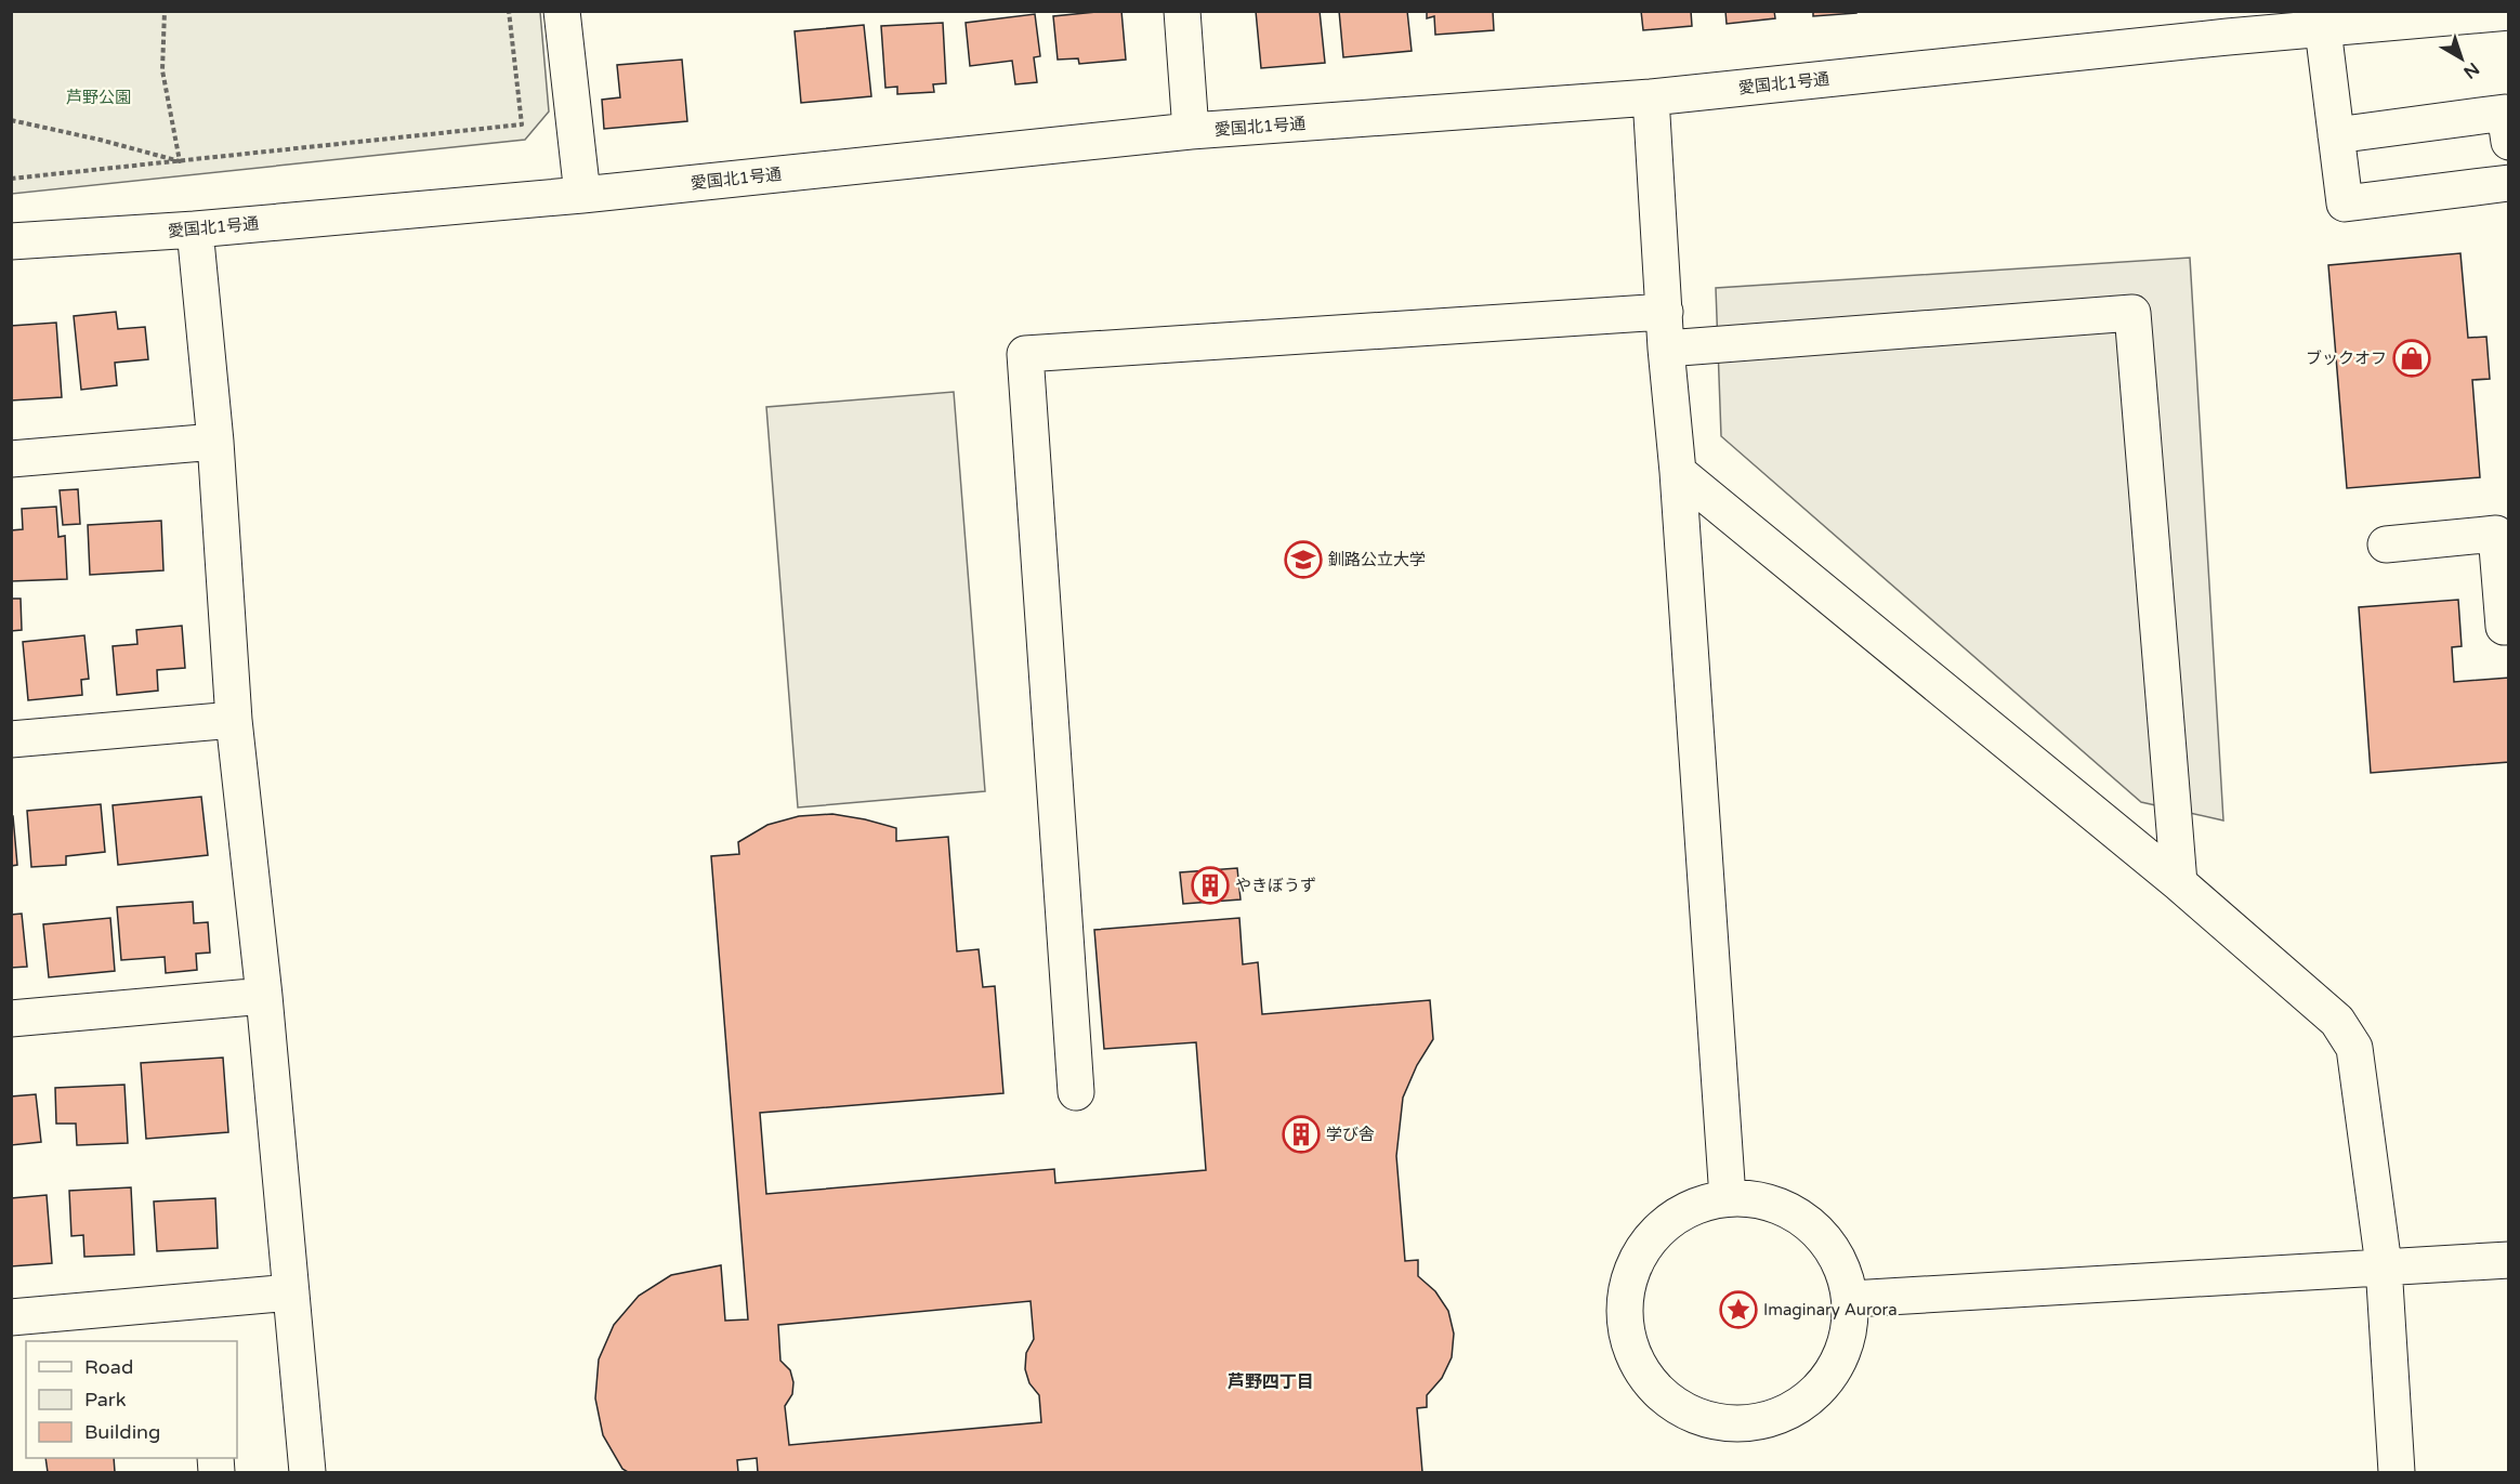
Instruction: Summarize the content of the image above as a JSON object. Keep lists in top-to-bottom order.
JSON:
{
  "streets": {
    "street": ["愛国北1号通"]
  },
  "districts": ["芦野四丁目"],
  "parks": ["芦野公園"],
  "places": {
    "shop": ["ブックオフ"],
    "school or university": ["釧路公立大学"],
    "building": ["やきぼうず", "学び舎"],
    "place": ["Imaginary Aurora"]
  },
  "legend": ["Road", "Park", "Building"],
  "north": "bottom right"
}
